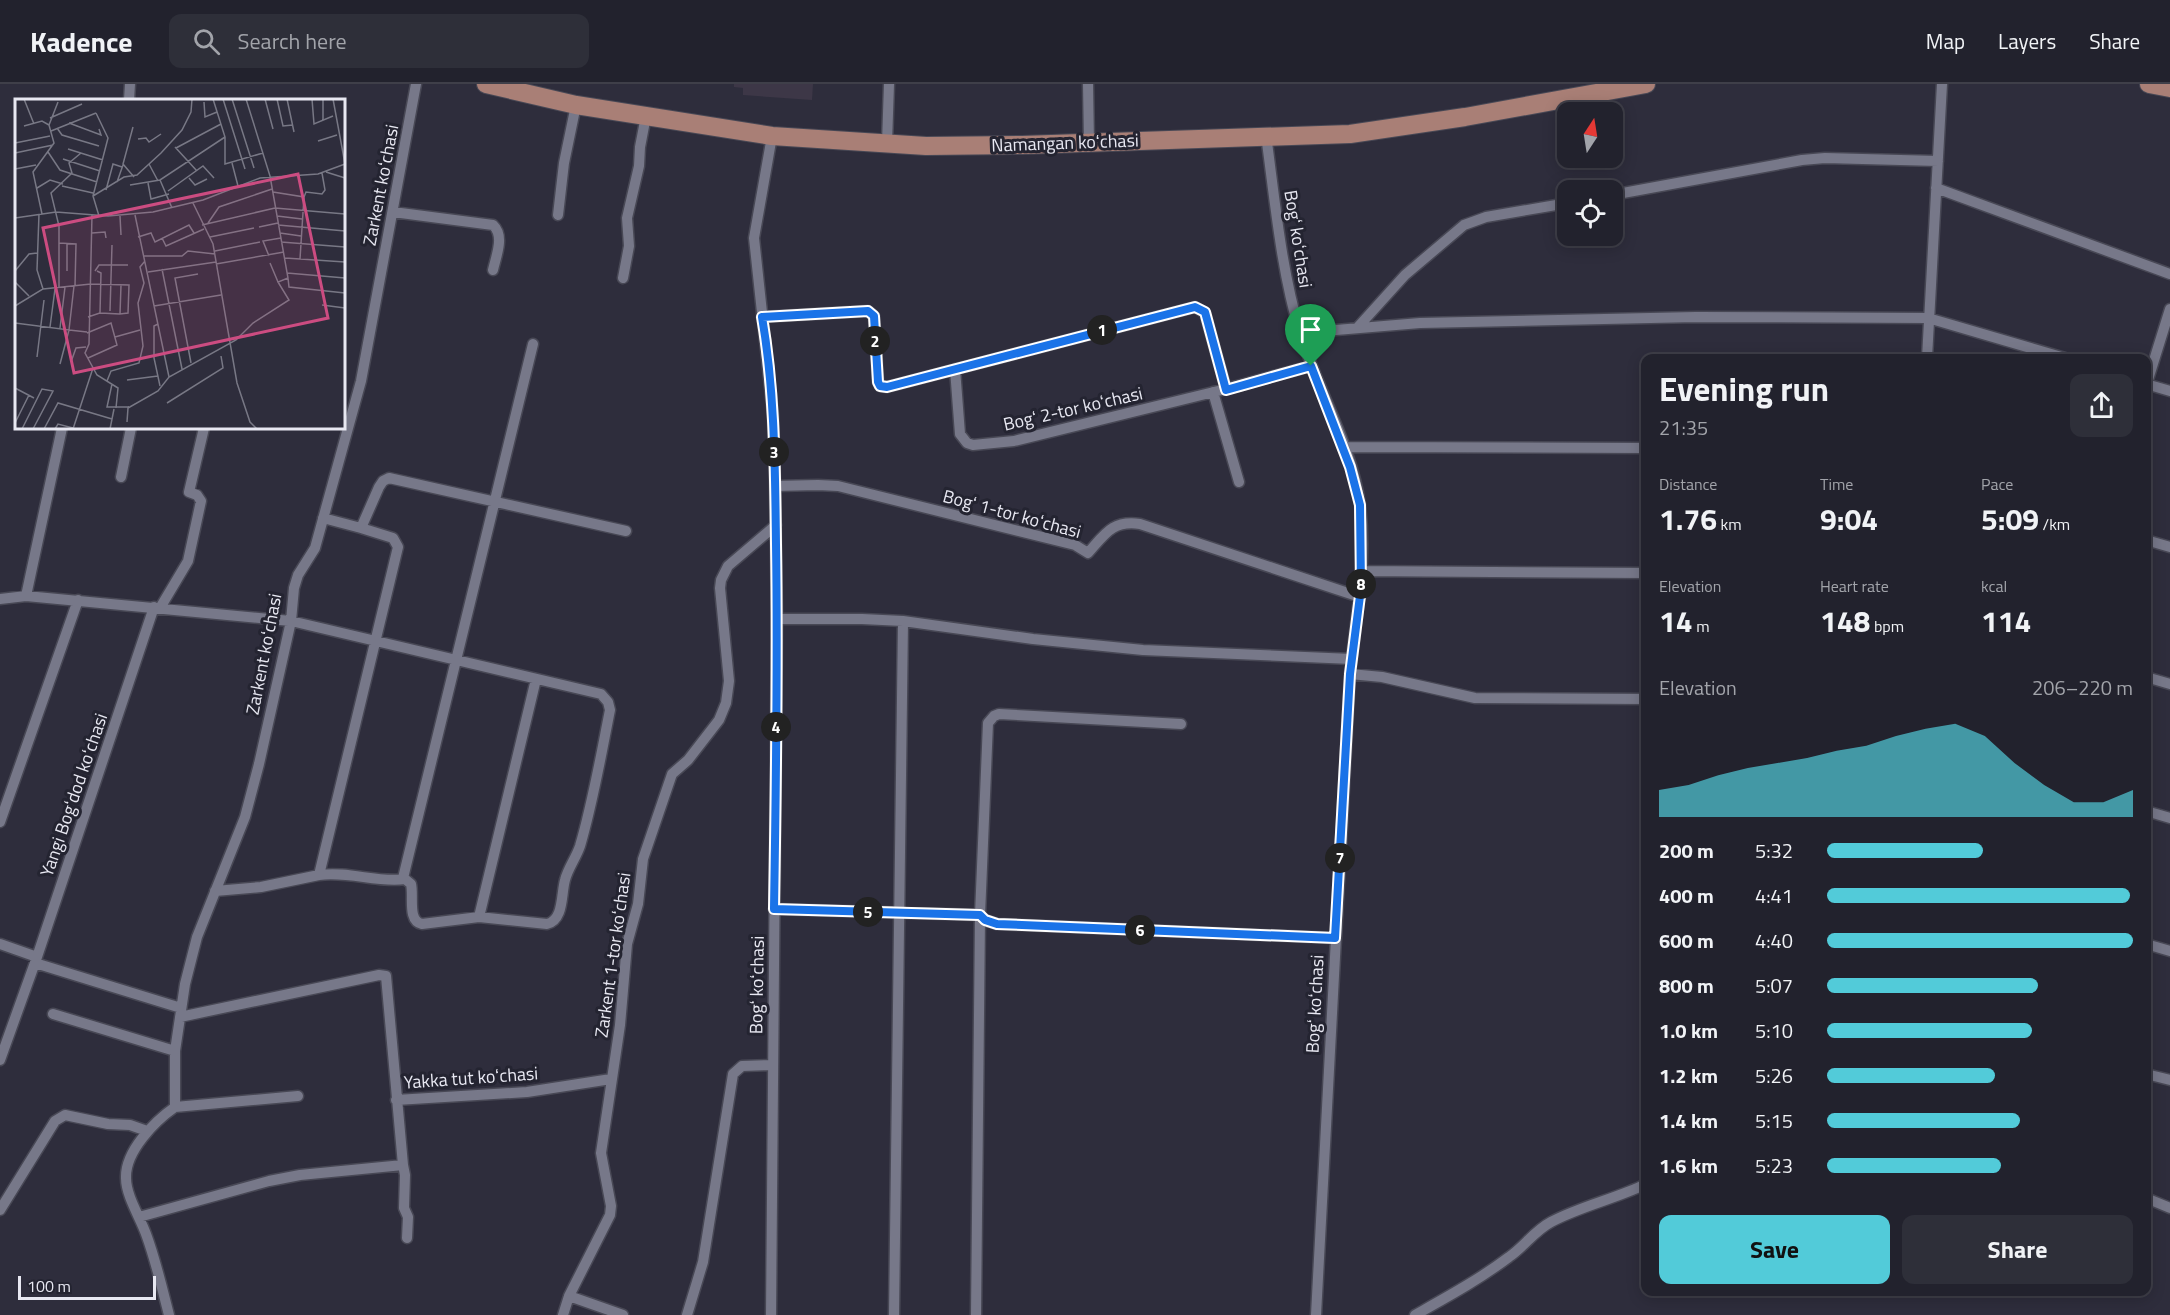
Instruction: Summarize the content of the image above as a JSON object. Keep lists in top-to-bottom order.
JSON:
{
  "streets": {
    "main road": ["Namangan koʻchasi"],
    "street": [
      "Zarkent koʻchasi",
      "Bogʻ koʻchasi",
      "Bogʻ 2-tor koʻchasi",
      "Bogʻ 1-tor koʻchasi",
      "Yangi Bogʻdod koʻchasi",
      "Zarkent 1-tor koʻchasi",
      "Yakka tut koʻchasi"
    ]
  },
  "crossings": [
    ["Namangan koʻchasi", "Bogʻ koʻchasi"],
    ["Bogʻ koʻchasi", "Bogʻ 2-tor koʻchasi"],
    ["Bogʻ koʻchasi", "Bogʻ 1-tor koʻchasi"],
    ["Bogʻ koʻchasi", "Zarkent 1-tor koʻchasi"],
    ["Zarkent 1-tor koʻchasi", "Yakka tut koʻchasi"]
  ],
  "scale_bar": "100 m",
  "north": "top",
  "page": {
    "header": "Kadence",
    "search": "Search here",
    "nav": ["Map", "Layers", "Share"],
    "pins": [
      "1",
      "2",
      "3",
      "8",
      "4",
      "7",
      "5",
      "6"
    ],
    "heading": ["Evening run", "21:35"],
    "stats": [
      ["Distance", "1.76 km"],
      ["Time", "9:04"],
      ["Pace", "5:09 /km"],
      ["Elevation", "14 m"],
      ["Heart rate", "148 bpm"],
      ["kcal", "114"]
    ],
    "chart": ["Elevation", "206–220 m"],
    "list": [
      {
        "name": "200 m",
        "note": "5:32"
      },
      {
        "name": "400 m",
        "note": "4:41"
      },
      {
        "name": "600 m",
        "note": "4:40"
      },
      {
        "name": "800 m",
        "note": "5:07"
      },
      {
        "name": "1.0 km",
        "note": "5:10"
      },
      {
        "name": "1.2 km",
        "note": "5:26"
      },
      {
        "name": "1.4 km",
        "note": "5:15"
      },
      {
        "name": "1.6 km",
        "note": "5:23"
      }
    ],
    "buttons": ["Save", "Share"],
    "scale": "100 m"
  }
}
